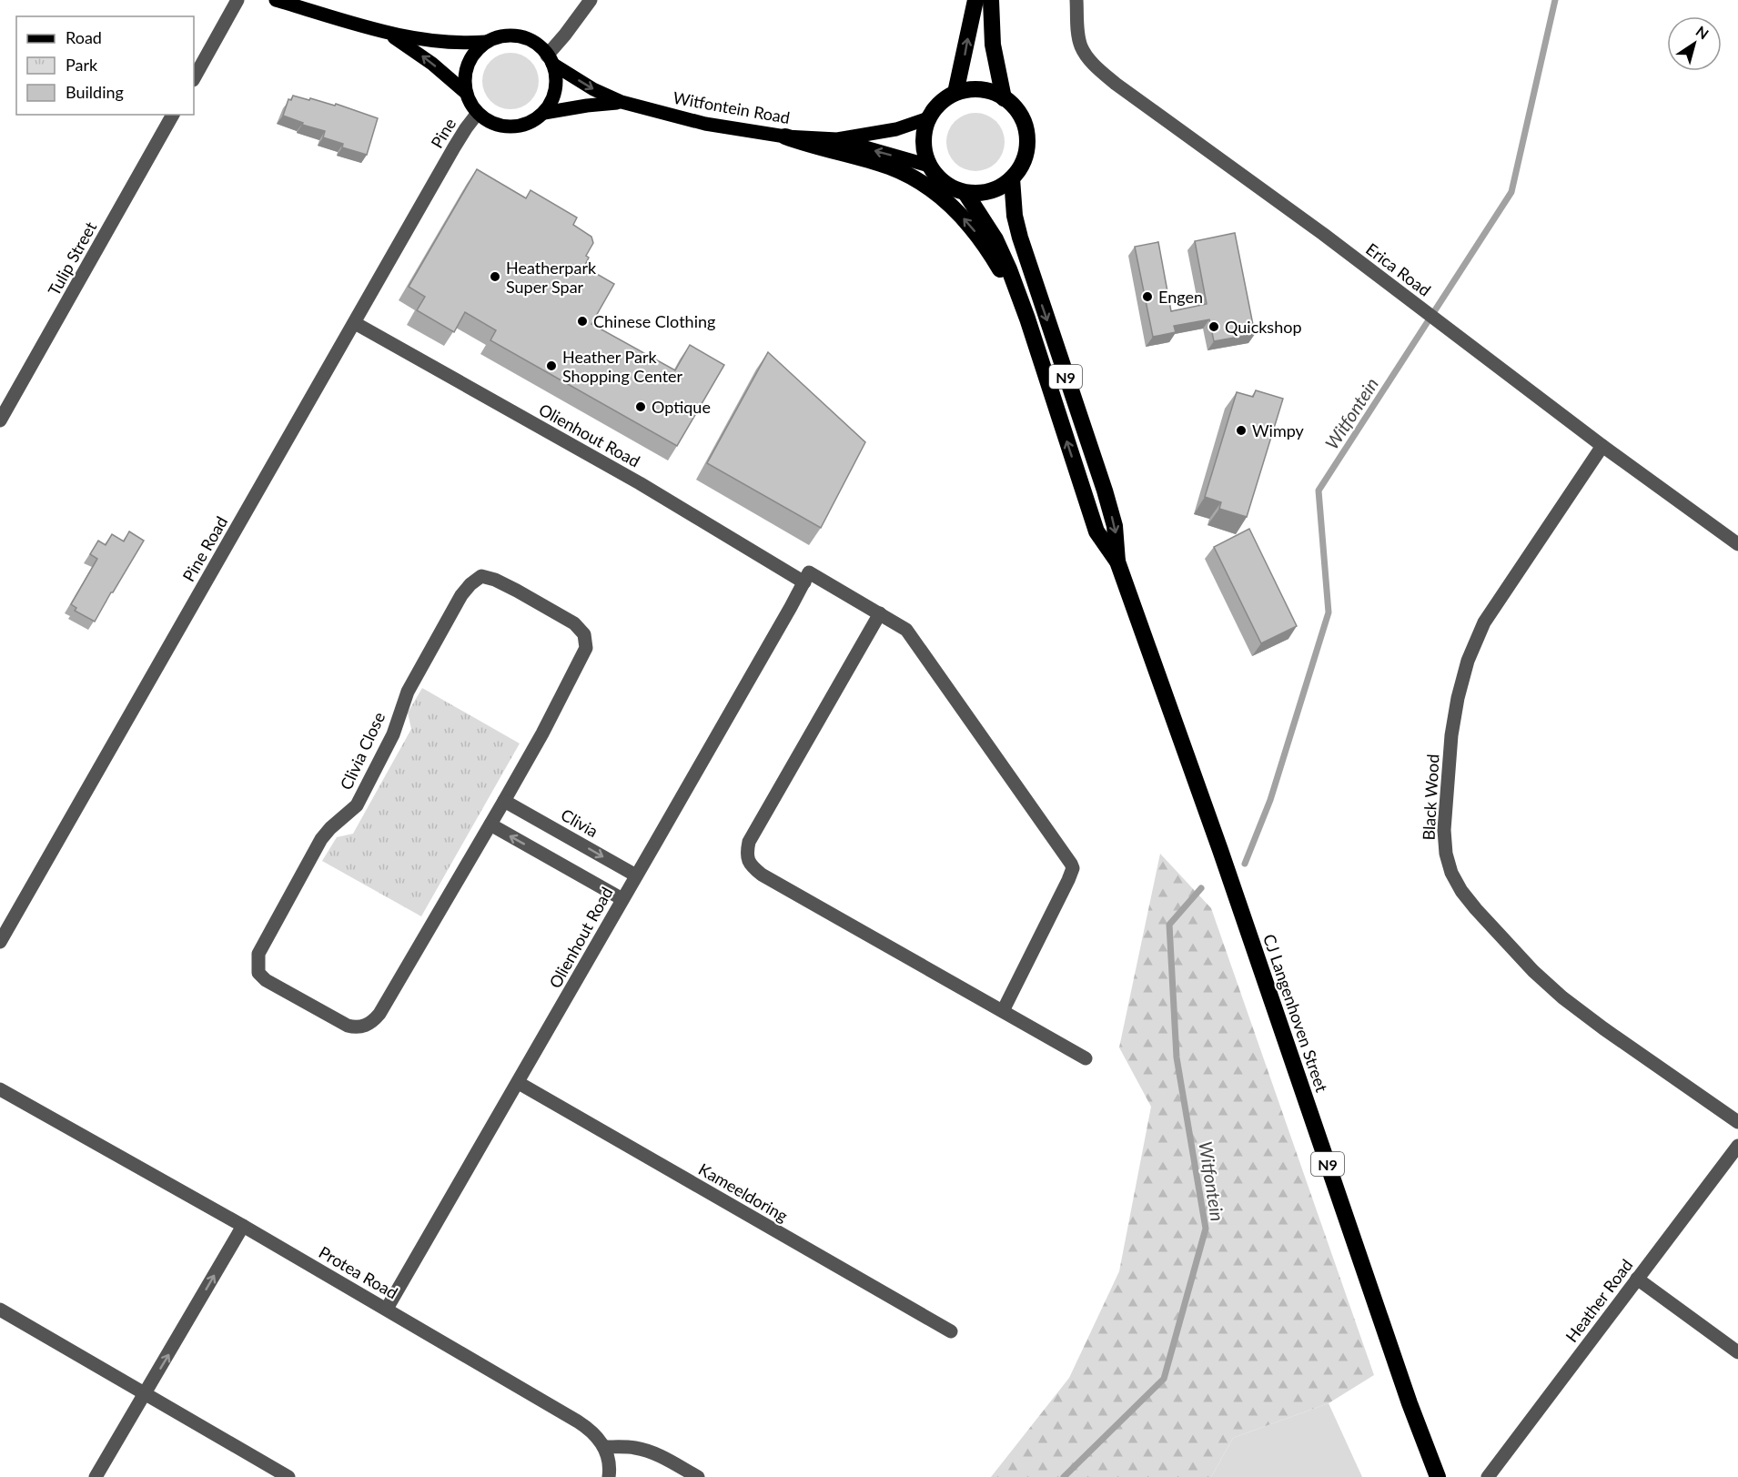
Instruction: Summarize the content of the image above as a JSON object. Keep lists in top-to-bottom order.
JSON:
{
  "streets": {
    "highway": ["N9", "CJ Langenhoven Street"],
    "main road": ["Witfontein Road"],
    "street": [
      "Pine",
      "Tulip Street",
      "Erica Road",
      "Olienhout Road",
      "Pine Road",
      "Clivia Close",
      "Black Wood",
      "Clivia",
      "Kameeldoring",
      "Protea Road",
      "Heather Road"
    ]
  },
  "crossings": [
    ["Witfontein Road", "Pine"],
    ["Witfontein Road", "CJ Langenhoven Street"],
    ["Pine", "Pine Road"],
    ["Erica Road", "Black Wood"],
    ["Olienhout Road", "Pine Road"],
    ["Olienhout Road", "Clivia"],
    ["Olienhout Road", "Kameeldoring"],
    ["Olienhout Road", "Protea Road"],
    ["Clivia Close", "Clivia"]
  ],
  "water": ["Witfontein"],
  "places": [
    "Heatherpark Super Spar",
    "Engen",
    "Chinese Clothing",
    "Quickshop",
    "Heather Park Shopping Center",
    "Optique",
    "Wimpy"
  ],
  "legend": ["Road", "Park", "Building"],
  "north": "top right"
}
